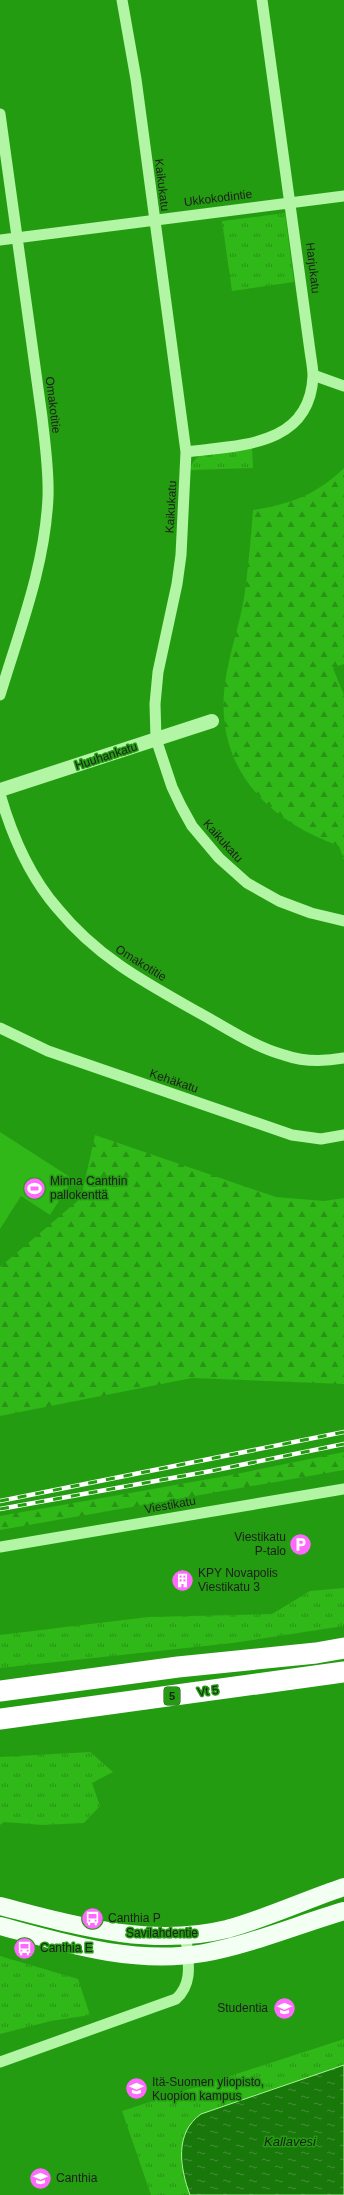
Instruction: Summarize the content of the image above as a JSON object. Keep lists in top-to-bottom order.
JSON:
{
  "streets": {
    "highway": ["Vt 5", "5"],
    "main road": ["Savilahdentie"],
    "street": [
      "Kaikukatu",
      "Ukkokodintie",
      "Harjukatu",
      "Omakotitie",
      "Huuhankatu",
      "Kehäkatu",
      "Viestikatu"
    ]
  },
  "crossings": [
    ["Kaikukatu", "Ukkokodintie"],
    ["Kaikukatu", "Harjukatu"],
    ["Kaikukatu", "Huuhankatu"],
    ["Ukkokodintie", "Harjukatu"],
    ["Ukkokodintie", "Omakotitie"]
  ],
  "water": ["Kallavesi"],
  "places": {
    "sports": ["Minna Canthin pallokenttä"],
    "parking": ["Viestikatu P-talo"],
    "building": ["KPY Novapolis Viestikatu 3"],
    "bus stop": ["Canthia P", "Canthia E"],
    "school or university": ["Studentia", "Itä-Suomen yliopisto, Kuopion kampus", "Canthia"]
  }
}
